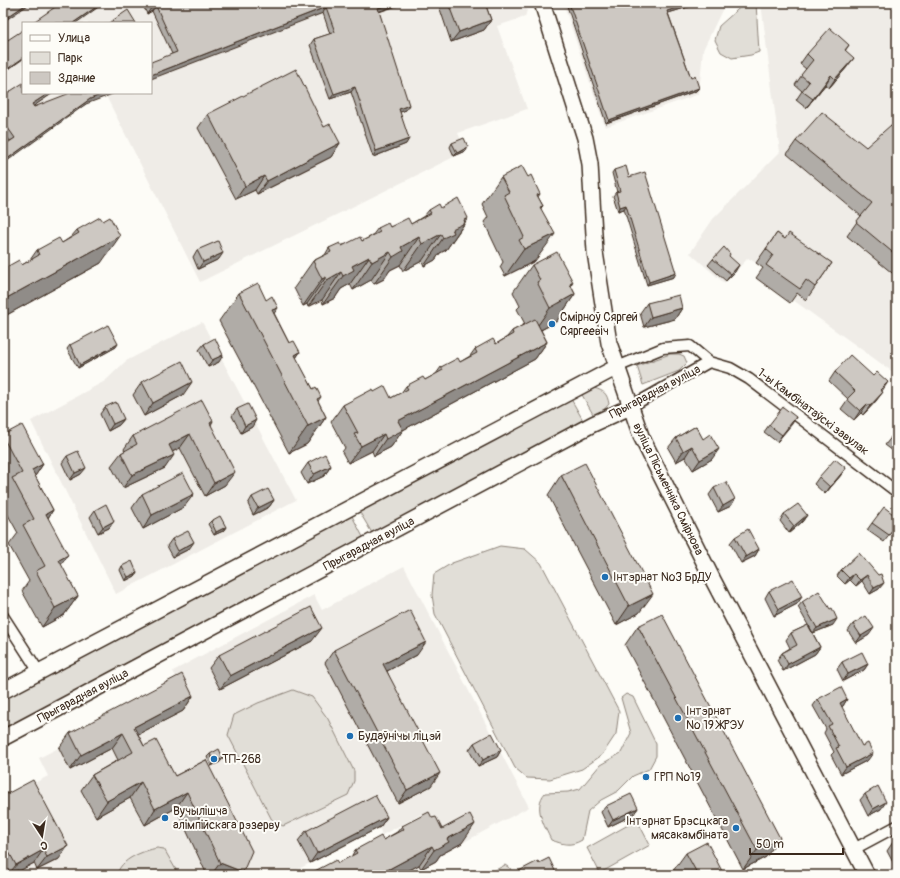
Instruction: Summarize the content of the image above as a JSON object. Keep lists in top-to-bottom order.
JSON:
{
  "streets": {
    "street": ["Прыгарадная вуліца", "1-ы Камбінатаўскі завулак", "вуліца Пісьменніка Смірнова"]
  },
  "crossings": [
    ["Прыгарадная вуліца", "1-ы Камбінатаўскі завулак"],
    ["Прыгарадная вуліца", "вуліца Пісьменніка Смірнова"]
  ],
  "places": [
    "Смірноў Сяргей Сяргеевіч",
    "Інтэрнат №3 БрДУ",
    "Інтэрнат № 19 ЖРЭУ",
    "Будаўнічы ліцэй",
    "ТП-268",
    "ГРП №19",
    "Вучылішча алімпійскага рэзерву",
    "Інтэрнат Брэсцкага мясакамбіната"
  ],
  "legend": ["Улица", "Парк", "Здание"],
  "scale_bar": "50 m",
  "north": "bottom"
}
